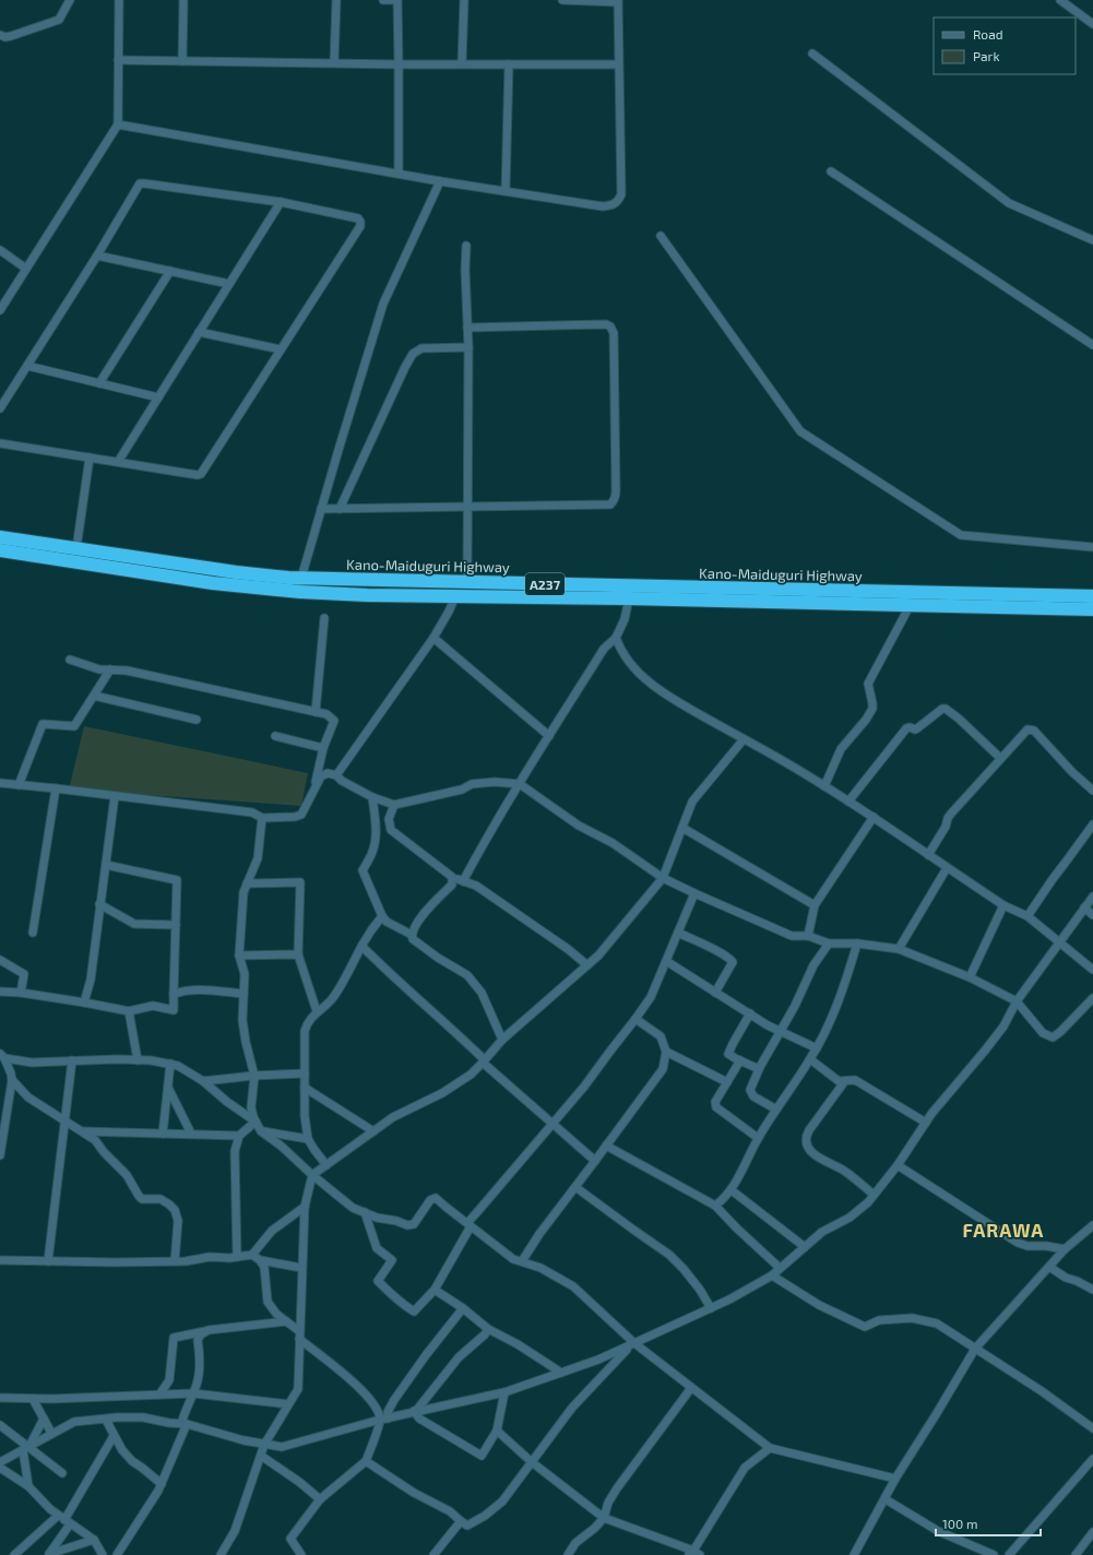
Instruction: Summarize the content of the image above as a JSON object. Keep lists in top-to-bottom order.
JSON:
{
  "streets": {
    "highway": ["Kano-Maiduguri Highway", "A237"]
  },
  "districts": ["FARAWA"],
  "legend": ["Road", "Park"],
  "scale_bar": "100 m"
}
